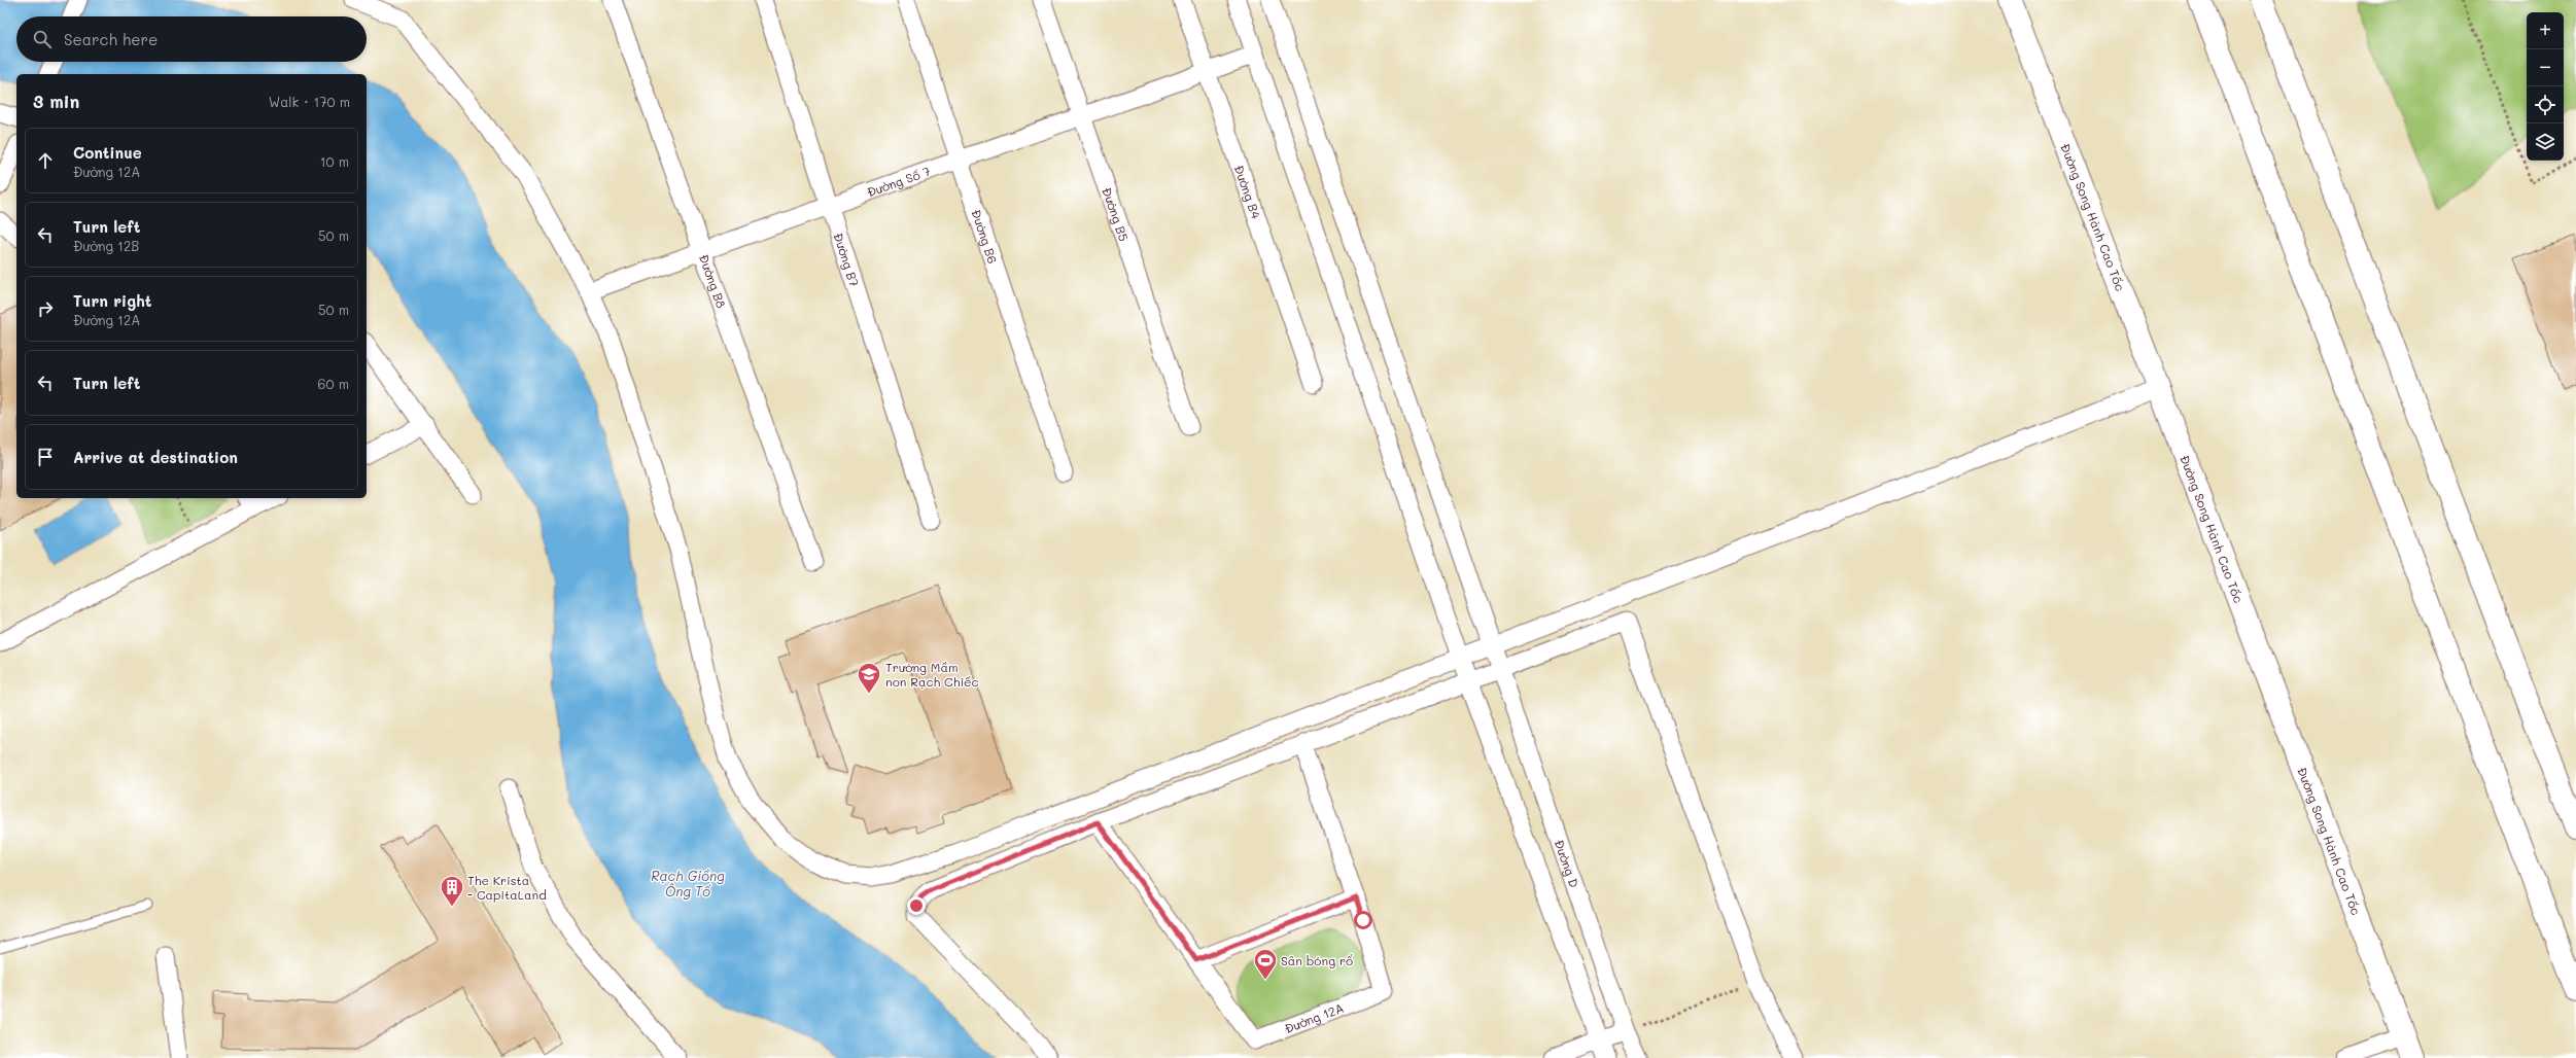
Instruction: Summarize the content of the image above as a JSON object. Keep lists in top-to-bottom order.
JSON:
{
  "streets": {
    "main road": ["Đường Song Hành Cao Tốc"],
    "street": [
      "Đường Số 7",
      "Đường B4",
      "Đường B5",
      "Đường B6",
      "Đường B7",
      "Đường B8",
      "Đường D",
      "Đường 12A"
    ]
  },
  "crossings": [
    ["Đường Số 7", "Đường B4"],
    ["Đường Số 7", "Đường B5"],
    ["Đường Số 7", "Đường B6"],
    ["Đường Số 7", "Đường B7"],
    ["Đường Số 7", "Đường B8"]
  ],
  "water": ["Rạch Giồng Ông Tố"],
  "places": {
    "school or university": ["Trường Mầm non Rạch Chiếc"],
    "building": ["The Krista - CapitaLand"],
    "sports": ["Sân bóng rổ"]
  },
  "page": {
    "map_buttons": ["+", "−"],
    "search": "Search here",
    "heading": ["3 min", "Walk · 170 m"],
    "list": [
      ["Continue", "Đường 12A", "10 m"],
      ["Turn left", "Đường 12B", "50 m"],
      ["Turn right", "Đường 12A", "50 m"],
      ["Turn left", "60 m"],
      "Arrive at destination"
    ]
  }
}
